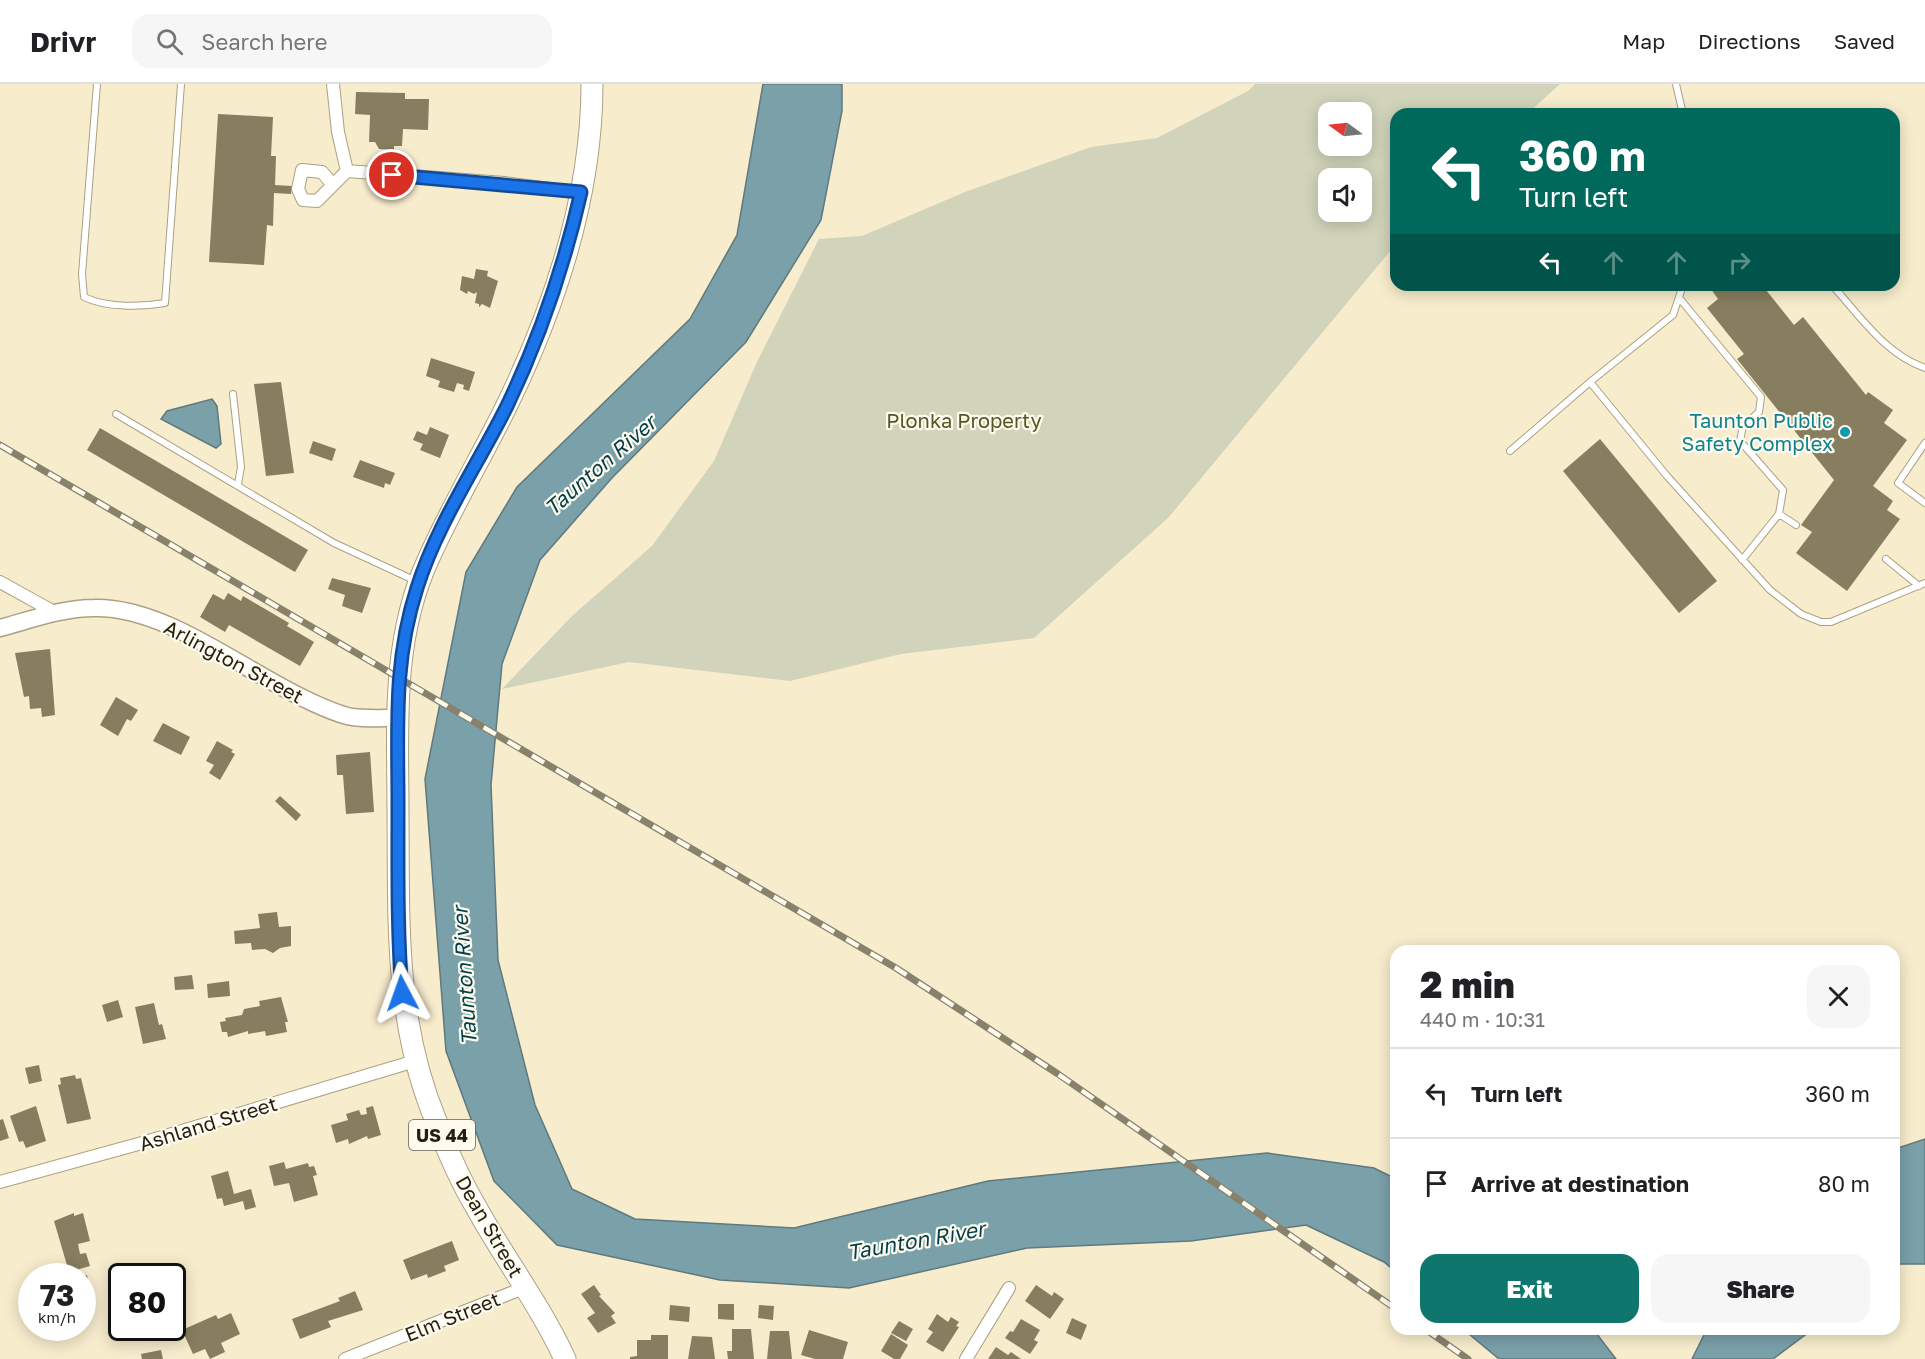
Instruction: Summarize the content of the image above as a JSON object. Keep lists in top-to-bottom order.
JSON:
{
  "streets": {
    "highway": ["US 44", "Dean Street"],
    "street": ["Arlington Street", "Ashland Street", "Elm Street"]
  },
  "crossings": [
    ["Arlington Street", "Dean Street"],
    ["Ashland Street", "Dean Street"],
    ["Dean Street", "Elm Street"]
  ],
  "water": ["Taunton River"],
  "parks": ["Plonka Property"],
  "places": ["Taunton Public Safety Complex"],
  "north": "left",
  "page": {
    "header": "Drivr",
    "search": "Search here",
    "nav": ["Map", "Directions", "Saved"],
    "turn": ["360 m", "Turn left"],
    "heading": ["2 min", "440 m · 10:31"],
    "list": [
      {
        "name": "Turn left",
        "value": "360 m"
      },
      {
        "name": "Arrive at destination",
        "value": "80 m"
      }
    ],
    "buttons": ["Exit", "Share"],
    "speed": "73 km/h",
    "limit": "80"
  }
}
